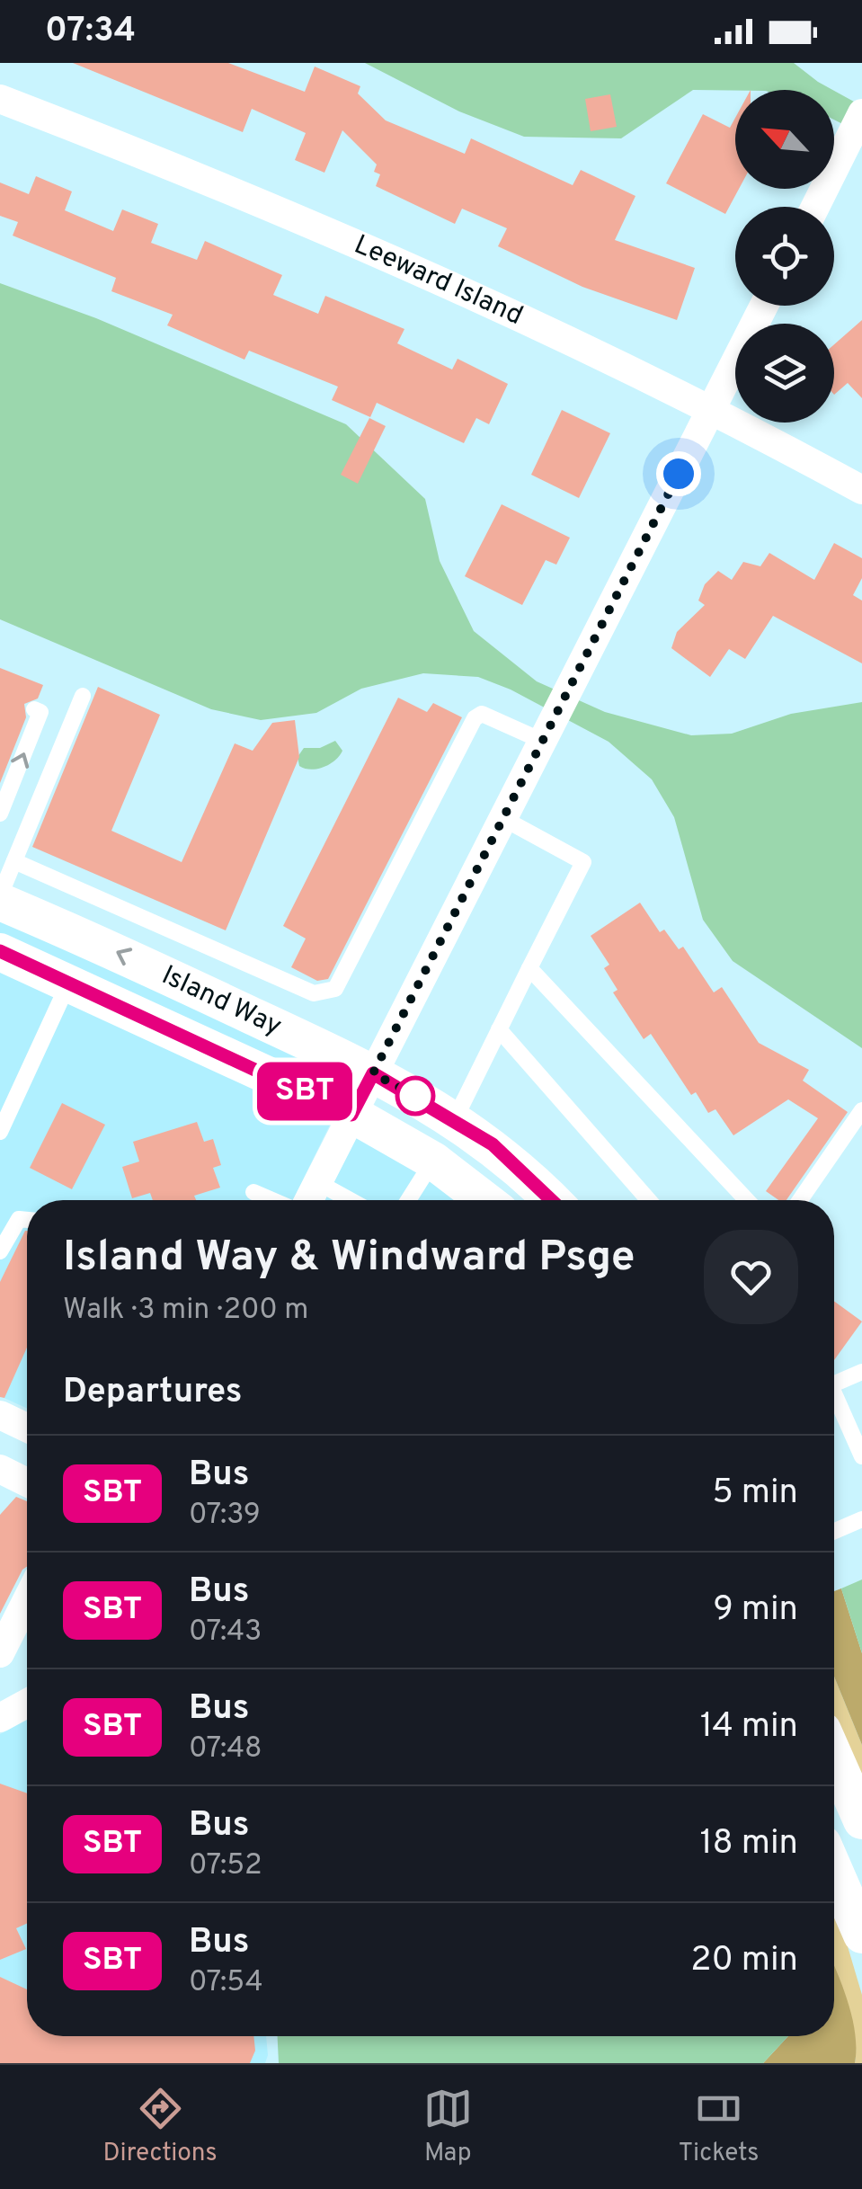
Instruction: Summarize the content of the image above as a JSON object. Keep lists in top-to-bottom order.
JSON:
{
  "streets": {
    "street": ["Leeward Island", "Island Way"]
  },
  "lines": ["bus line SBT"],
  "north": "top left",
  "page": {
    "status": "07:34",
    "on_map": "SBT",
    "heading": [
      ["Island Way & Windward Psge", "Walk · 3 min · 200 m"],
      "Departures"
    ],
    "list": [
      {
        "mark": "SBT",
        "name": "Bus",
        "note": "07:39",
        "value": "5 min"
      },
      {
        "mark": "SBT",
        "name": "Bus",
        "note": "07:43",
        "value": "9 min"
      },
      {
        "mark": "SBT",
        "name": "Bus",
        "note": "07:48",
        "value": "14 min"
      },
      {
        "mark": "SBT",
        "name": "Bus",
        "note": "07:52",
        "value": "18 min"
      },
      {
        "mark": "SBT",
        "name": "Bus",
        "note": "07:54",
        "value": "20 min"
      }
    ],
    "tabs": ["Directions", "Map", "Tickets"]
  }
}
